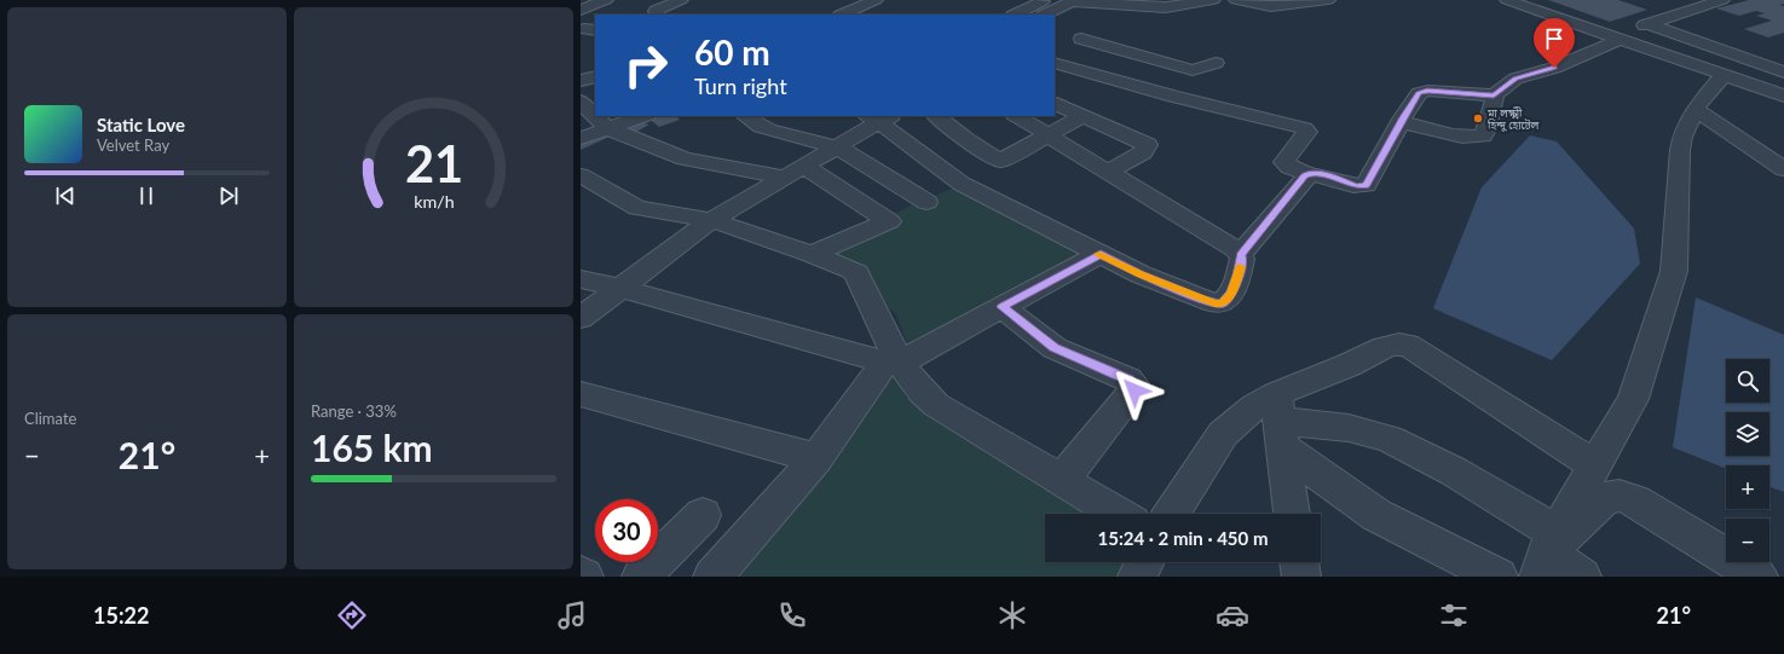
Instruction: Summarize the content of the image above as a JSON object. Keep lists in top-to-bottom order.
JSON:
{
  "places": ["মা লক্ষ্মী হিন্দু হোটেল"],
  "page": {
    "turn": ["60 m", "Turn right"],
    "song": ["Static Love", "Velvet Ray"],
    "tile": [
      "Climate",
      ["Range · 33%", "165 km"]
    ],
    "map_buttons": ["+", "−"],
    "heat": ["−", "21°", "+"],
    "limit": "30",
    "trip": "15:24 · 2 min · 450 m",
    "tabs": ["15:22", "21°"],
    "gauge": ["21", "km/h"]
  }
}
